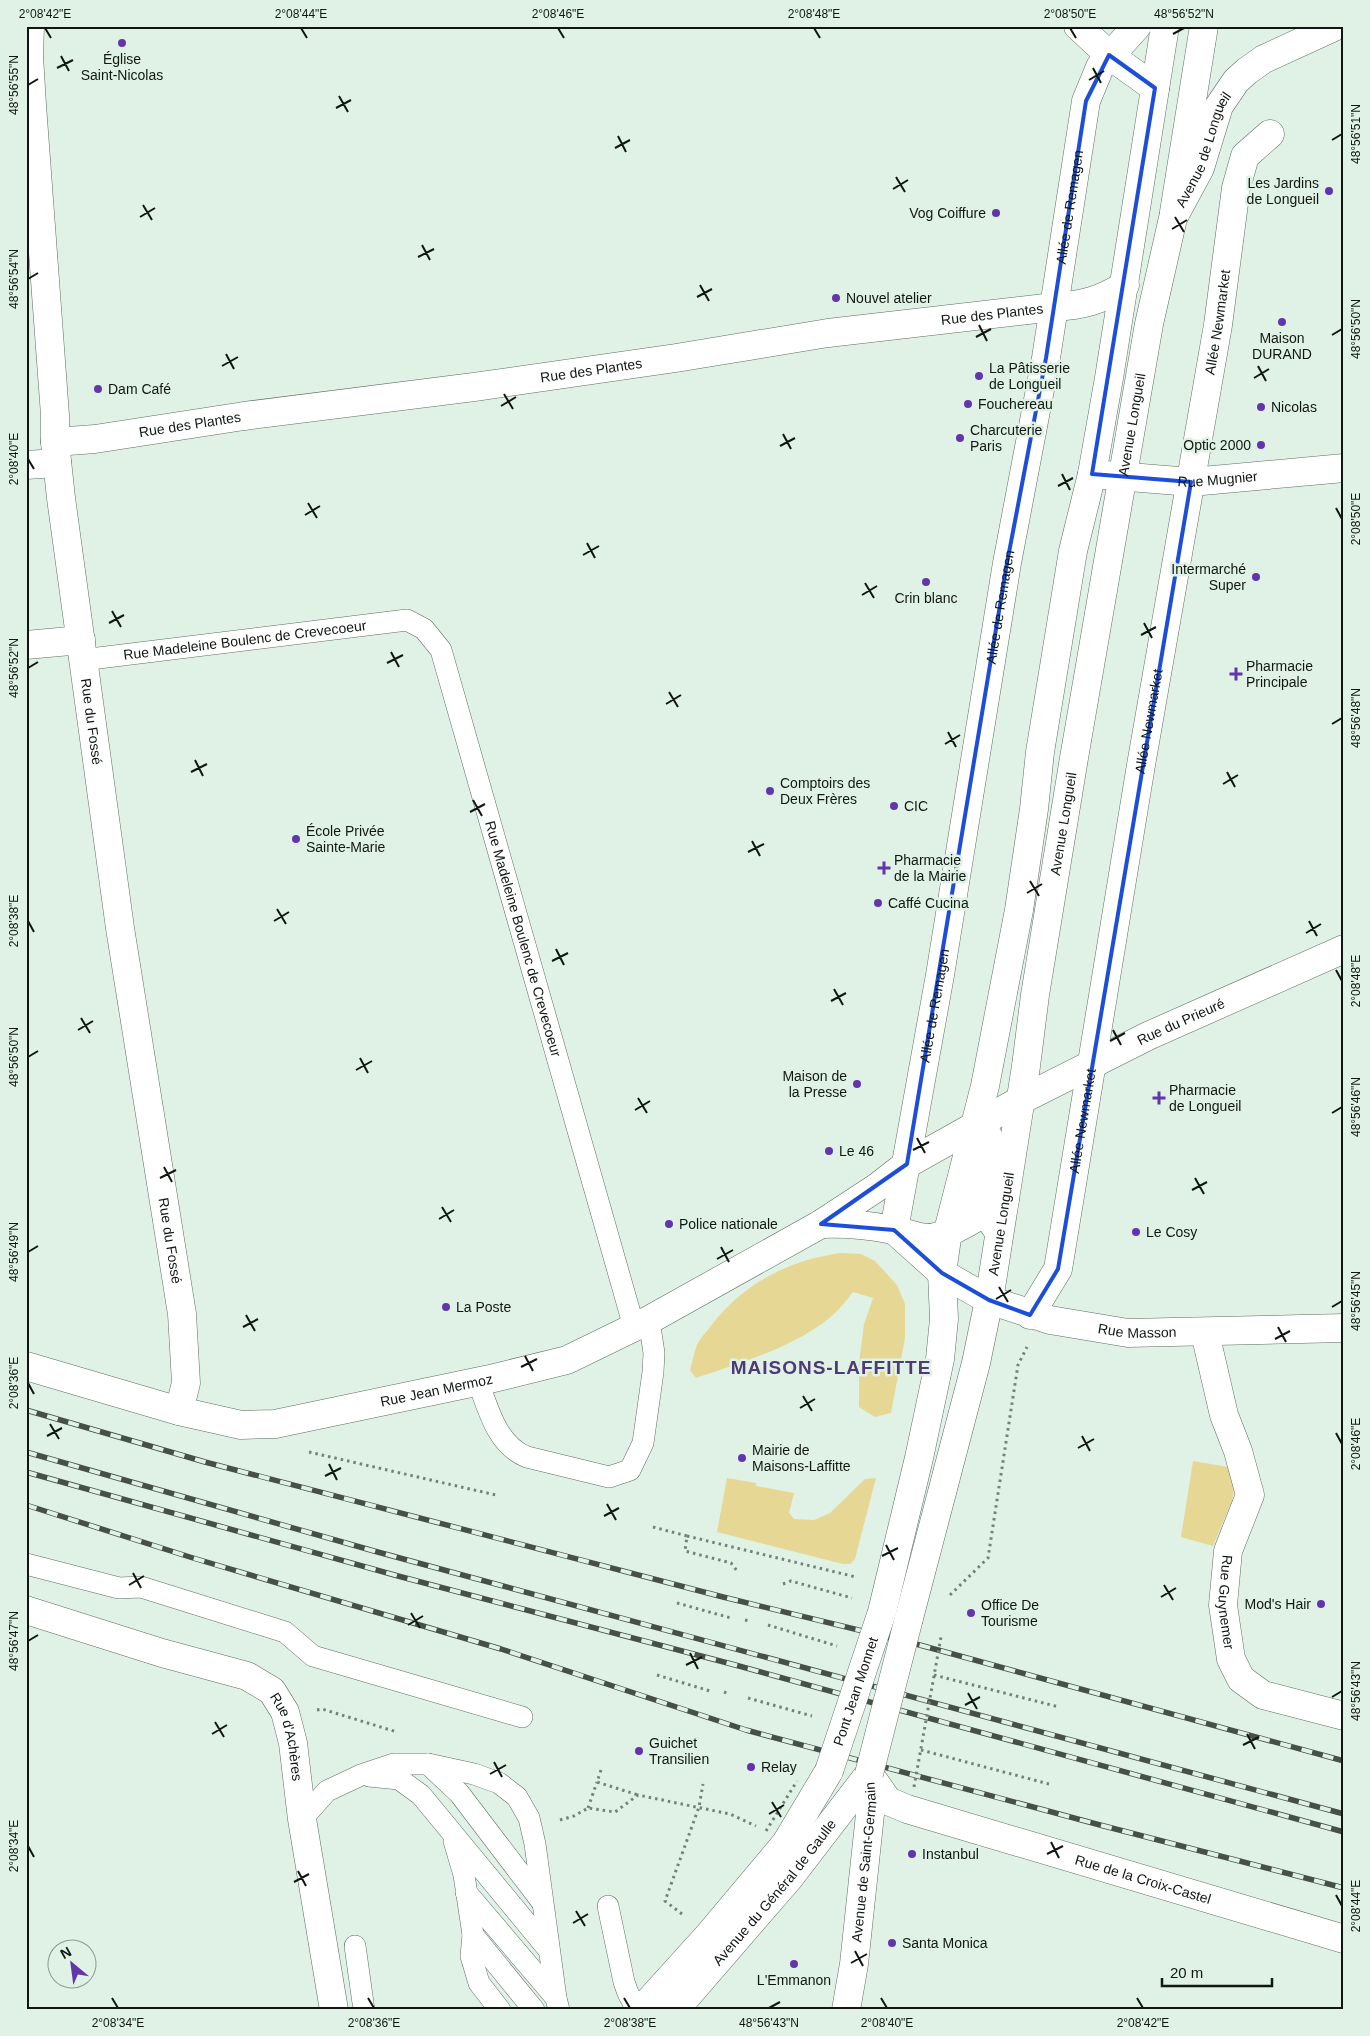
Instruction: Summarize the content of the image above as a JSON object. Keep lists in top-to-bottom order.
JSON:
{
  "streets": {
    "street": [
      "Avenue de Longueil",
      "Allée de Remagen",
      "Rue des Plantes",
      "Allée Newmarket",
      "Avenue Longueil",
      "Rue Mugnier",
      "Rue du Fossé",
      "Rue du Prieuré",
      "Rue Masson",
      "Rue Jean Mermoz",
      "Rue Guynemer",
      "Pont Jean Monnet",
      "Rue d'Achères",
      "Avenue de Saint-Germain",
      "Rue de la Croix-Castel",
      "Avenue du Général de Gaulle"
    ],
    "lane": ["Rue Madeleine Boulenc de Crevecoeur"]
  },
  "crossings": [
    ["Avenue de Longueil", "Avenue Longueil"],
    ["Allée de Remagen", "Rue des Plantes"],
    ["Allée de Remagen", "Rue Jean Mermoz"],
    ["Rue des Plantes", "Rue du Fossé"],
    ["Allée Newmarket", "Rue Mugnier"],
    ["Allée Newmarket", "Rue du Prieuré"],
    ["Allée Newmarket", "Rue Masson"],
    ["Avenue Longueil", "Rue Mugnier"],
    ["Avenue Longueil", "Rue du Prieuré"],
    ["Avenue Longueil", "Rue Masson"],
    ["Avenue Longueil", "Rue Jean Mermoz"],
    ["Avenue Longueil", "Avenue de Saint-Germain"],
    ["Avenue Longueil", "Rue de la Croix-Castel"],
    ["Avenue Longueil", "Avenue du Général de Gaulle"],
    ["Rue Madeleine Boulenc de Crevecoeur", "Rue du Fossé"],
    ["Rue Madeleine Boulenc de Crevecoeur", "Rue Jean Mermoz"],
    ["Rue du Fossé", "Rue Jean Mermoz"],
    ["Rue du Prieuré", "Rue Jean Mermoz"],
    ["Rue Masson", "Rue Guynemer"],
    ["Rue Masson", "Pont Jean Monnet"],
    ["Pont Jean Monnet", "Avenue du Général de Gaulle"],
    ["Avenue de Saint-Germain", "Rue de la Croix-Castel"],
    ["Avenue de Saint-Germain", "Avenue du Général de Gaulle"],
    ["Rue de la Croix-Castel", "Avenue du Général de Gaulle"]
  ],
  "districts": ["MAISONS-LAFFITTE"],
  "places": {
    "other": [
      "Église Saint-Nicolas",
      "Les Jardins de Longueil",
      "Vog Coiffure",
      "Nouvel atelier",
      "Maison DURAND",
      "La Pâtisserie de Longueil",
      "Dam Café",
      "Fouchereau",
      "Nicolas",
      "Charcuterie Paris",
      "Optic 2000",
      "Intermarché Super",
      "Crin blanc",
      "Comptoirs des Deux Frères",
      "CIC",
      "École Privée Sainte-Marie",
      "Caffé Cucina",
      "Maison de la Presse",
      "Le 46",
      "Police nationale",
      "Le Cosy",
      "La Poste",
      "Mairie de Maisons-Laffitte",
      "Mod's Hair",
      "Office De Tourisme",
      "Guichet Transilien",
      "Relay",
      "Instanbul",
      "Santa Monica",
      "L'Emmanon"
    ],
    "health": ["Pharmacie Principale", "Pharmacie de la Mairie", "Pharmacie de Longueil"]
  },
  "scale_bar": "20 m",
  "north": "top left",
  "coordinates": [
    "2°08'42\"E",
    "2°08'44\"E",
    "2°08'46\"E",
    "2°08'48\"E",
    "2°08'50\"E",
    "48°56'52\"N",
    "48°56'55\"N",
    "48°56'51\"N",
    "48°56'54\"N",
    "48°56'50\"N",
    "2°08'40\"E",
    "48°56'48\"N",
    "2°08'38\"E",
    "48°56'46\"N",
    "48°56'49\"N",
    "48°56'45\"N",
    "2°08'36\"E",
    "48°56'47\"N",
    "48°56'43\"N",
    "2°08'34\"E"
  ]
}
